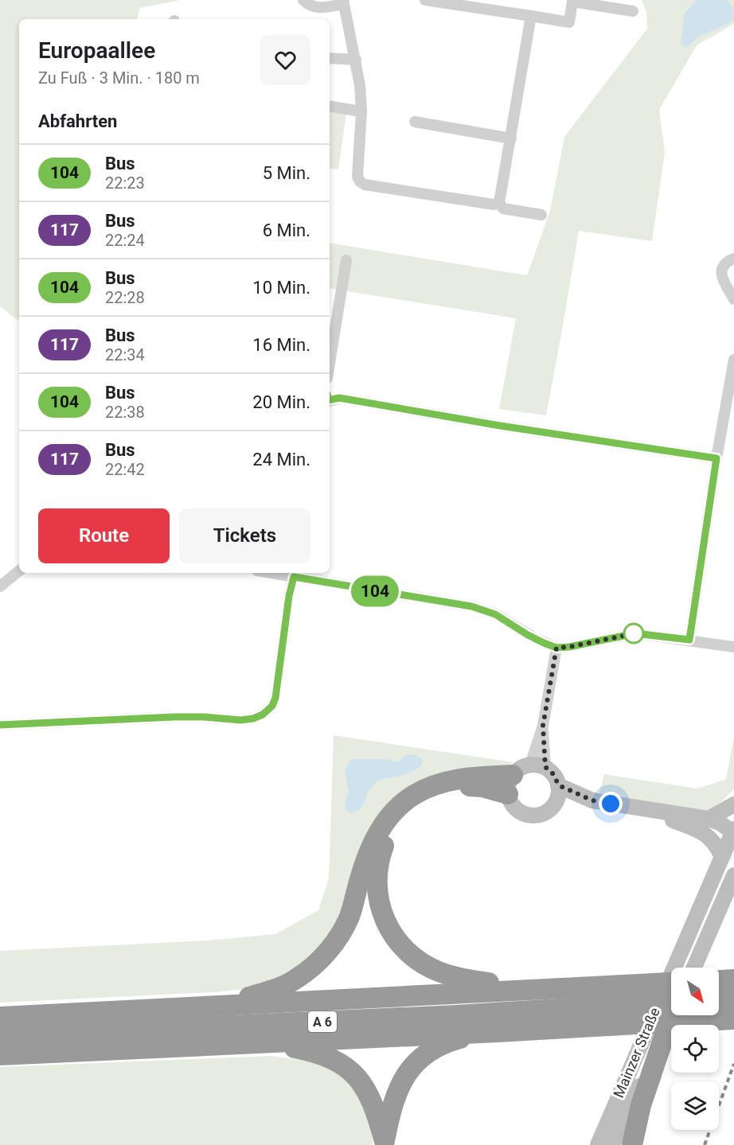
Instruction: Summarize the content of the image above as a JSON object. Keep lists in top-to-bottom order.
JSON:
{
  "streets": {
    "highway": ["A 6"],
    "main road": ["Mainzer Straße"]
  },
  "lines": ["bus line 104"],
  "north": "bottom right",
  "page": {
    "on_map": "104",
    "heading": [
      ["Europaallee", "Zu Fuß · 3 Min. · 180 m"],
      "Abfahrten"
    ],
    "list": [
      {
        "mark": "104",
        "name": "Bus",
        "note": "22:23",
        "value": "5 Min."
      },
      {
        "mark": "117",
        "name": "Bus",
        "note": "22:24",
        "value": "6 Min."
      },
      {
        "mark": "104",
        "name": "Bus",
        "note": "22:28",
        "value": "10 Min."
      },
      {
        "mark": "117",
        "name": "Bus",
        "note": "22:34",
        "value": "16 Min."
      },
      {
        "mark": "104",
        "name": "Bus",
        "note": "22:38",
        "value": "20 Min."
      },
      {
        "mark": "117",
        "name": "Bus",
        "note": "22:42",
        "value": "24 Min."
      }
    ],
    "buttons": ["Route", "Tickets"]
  }
}
